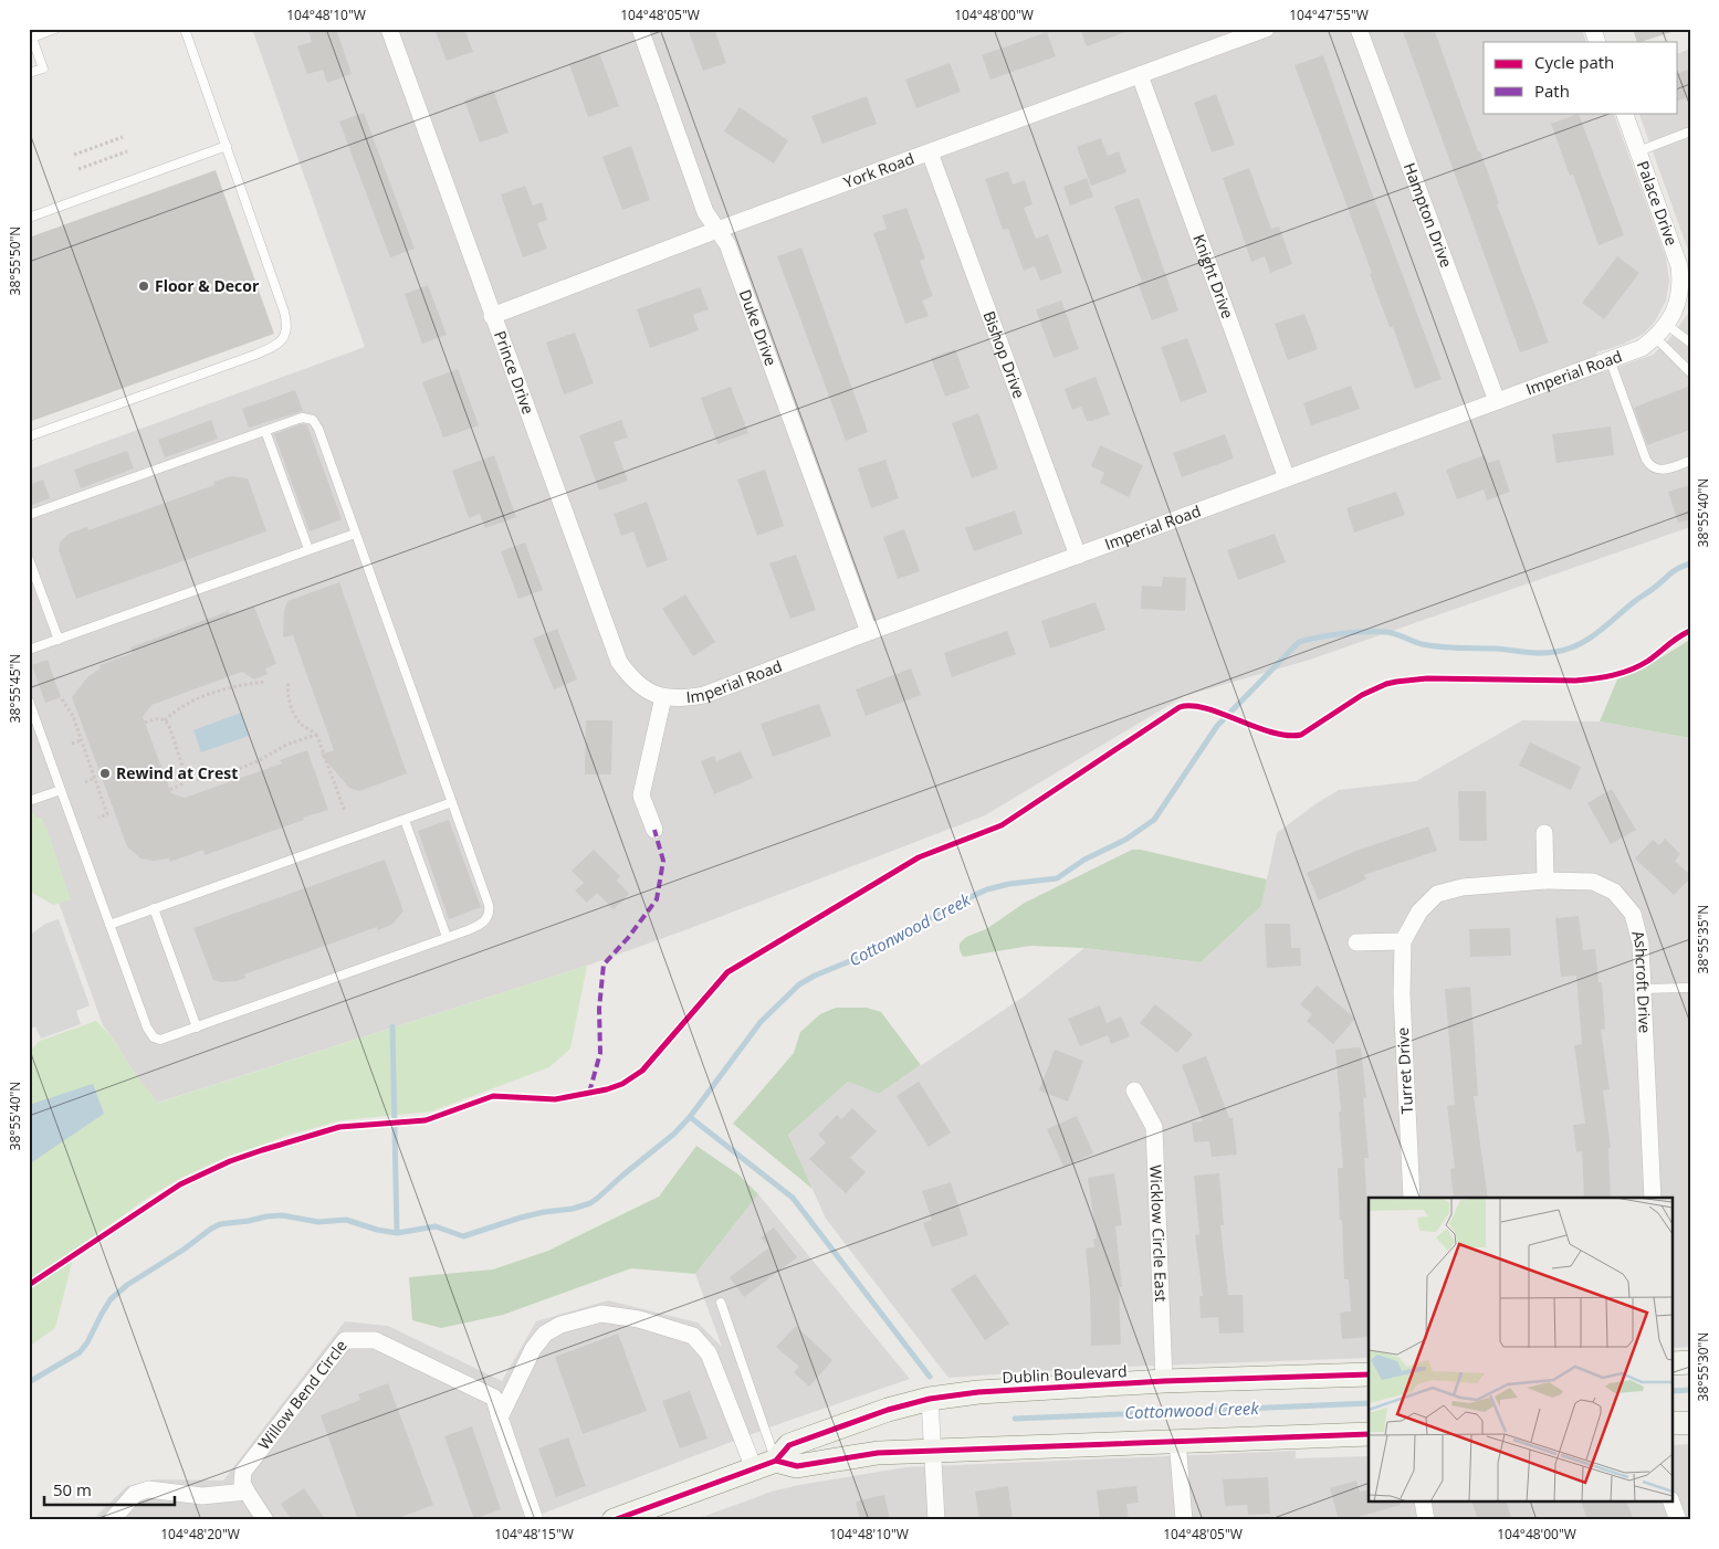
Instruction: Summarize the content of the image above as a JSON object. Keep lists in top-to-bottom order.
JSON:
{
  "streets": {
    "main road": ["Dublin Boulevard"],
    "street": [
      "York Road",
      "Palace Drive",
      "Hampton Drive",
      "Knight Drive",
      "Duke Drive",
      "Bishop Drive",
      "Prince Drive",
      "Imperial Road",
      "Ashcroft Drive",
      "Turret Drive",
      "Wicklow Circle East",
      "Willow Bend Circle"
    ]
  },
  "crossings": [
    ["York Road", "Knight Drive"],
    ["York Road", "Duke Drive"],
    ["York Road", "Bishop Drive"],
    ["York Road", "Prince Drive"],
    ["Palace Drive", "Imperial Road"],
    ["Hampton Drive", "Imperial Road"],
    ["Knight Drive", "Imperial Road"],
    ["Duke Drive", "Imperial Road"],
    ["Bishop Drive", "Imperial Road"],
    ["Prince Drive", "Imperial Road"],
    ["Ashcroft Drive", "Turret Drive"],
    ["Wicklow Circle East", "Dublin Boulevard"]
  ],
  "water": ["Cottonwood Creek"],
  "places": ["Floor & Decor", "Rewind at Crest"],
  "legend": ["Cycle path", "Path"],
  "scale_bar": "50 m",
  "coordinates": [
    "104°48'10\"W",
    "104°48'05\"W",
    "104°48'00\"W",
    "104°47'55\"W",
    "38°55'50\"N",
    "38°55'40\"N",
    "38°55'45\"N",
    "38°55'35\"N",
    "38°55'30\"N",
    "104°48'20\"W",
    "104°48'15\"W"
  ]
}
